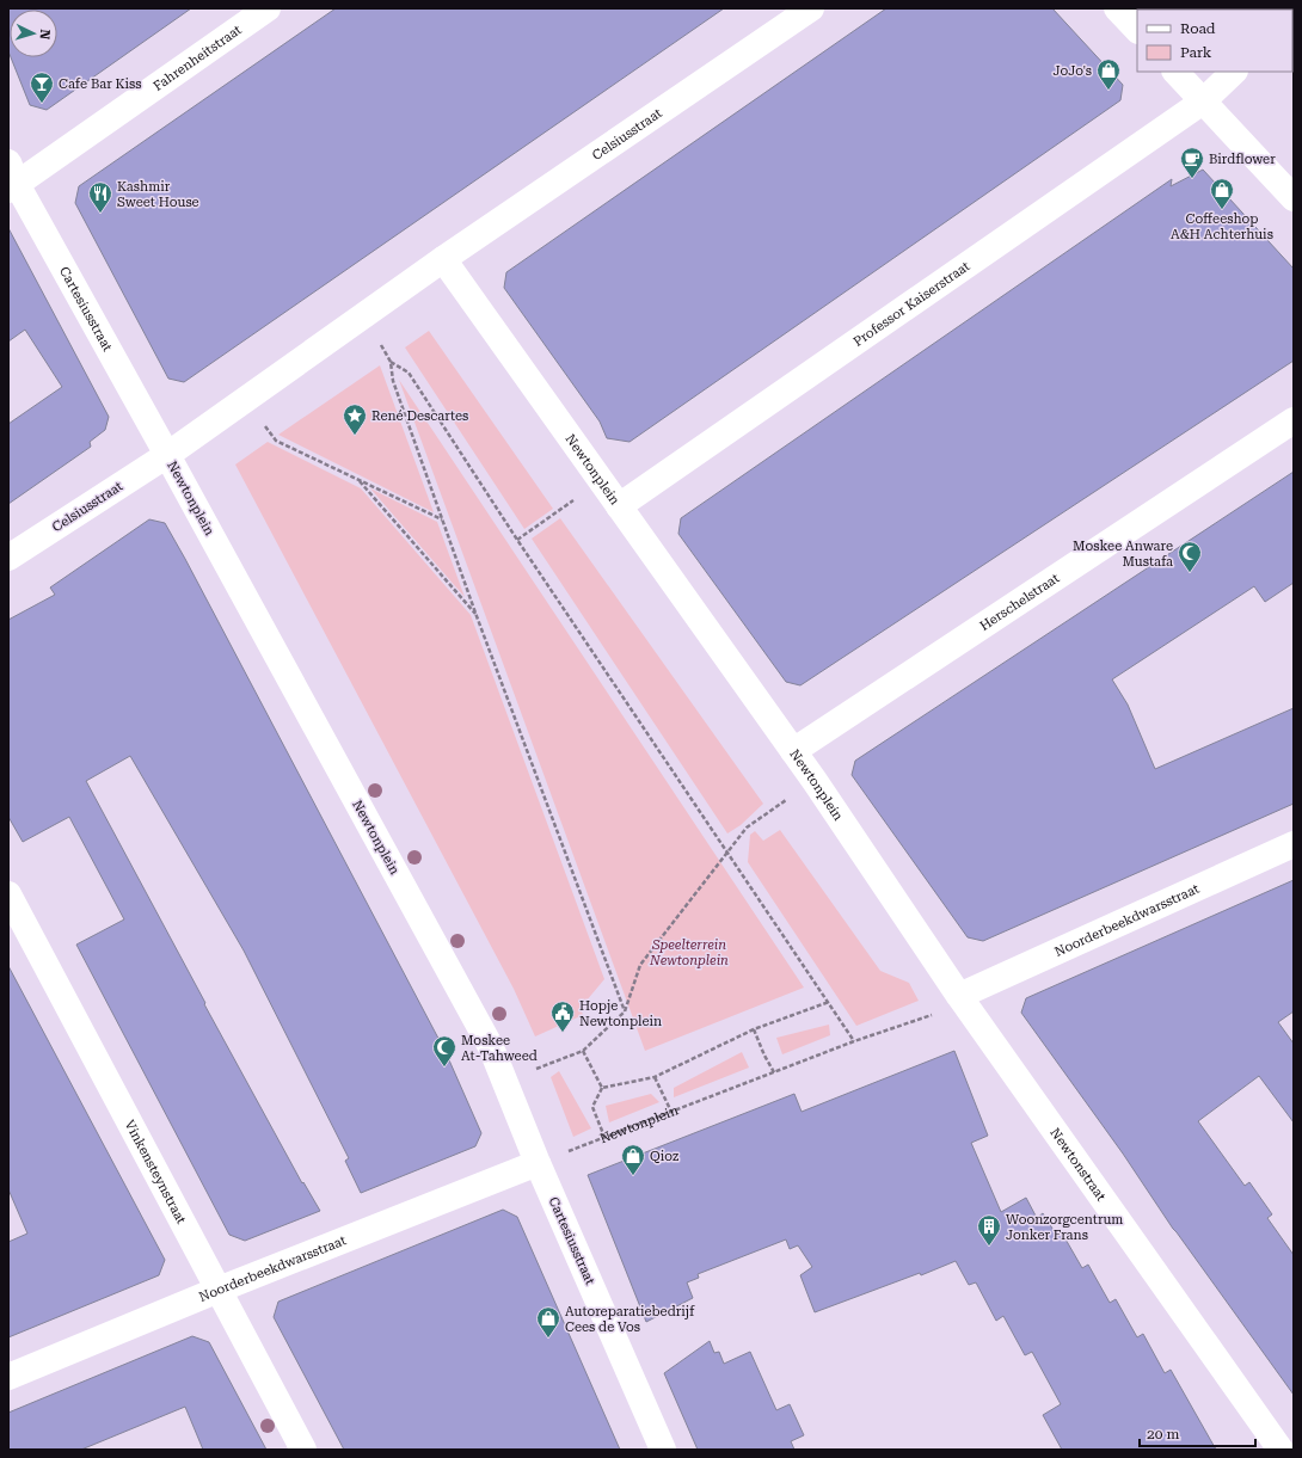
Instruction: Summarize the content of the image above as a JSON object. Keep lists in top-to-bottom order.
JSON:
{
  "streets": {
    "street": [
      "Fahrenheitstraat",
      "Celsiusstraat",
      "Professor Kaiserstraat",
      "Cartesiusstraat",
      "Newtonplein",
      "Herschelstraat",
      "Noorderbeekdwarsstraat",
      "Newtonstraat",
      "Vinkensteynstraat"
    ]
  },
  "crossings": [
    ["Fahrenheitstraat", "Cartesiusstraat"],
    ["Celsiusstraat", "Cartesiusstraat"],
    ["Celsiusstraat", "Newtonplein"],
    ["Professor Kaiserstraat", "Newtonplein"],
    ["Cartesiusstraat", "Newtonplein"],
    ["Cartesiusstraat", "Noorderbeekdwarsstraat"],
    ["Newtonplein", "Herschelstraat"],
    ["Newtonplein", "Noorderbeekdwarsstraat"],
    ["Newtonplein", "Newtonstraat"],
    ["Noorderbeekdwarsstraat", "Newtonstraat"],
    ["Noorderbeekdwarsstraat", "Vinkensteynstraat"]
  ],
  "parks": ["Speelterrein Newtonplein"],
  "places": {
    "shop": [
      "JoJo's",
      "Coffeeshop A&H Achterhuis",
      "Qioz",
      "Autoreparatiebedrijf Cees de Vos"
    ],
    "bar": ["Cafe Bar Kiss"],
    "cafe": ["Birdflower"],
    "restaurant": ["Kashmir Sweet House"],
    "place": ["René Descartes"],
    "mosque": ["Moskee Anware Mustafa", "Moskee At-Tahweed"],
    "public building": ["Hopje Newtonplein"],
    "building": ["Woonzorgcentrum Jonker Frans"]
  },
  "legend": ["Road", "Park"],
  "scale_bar": "20 m",
  "north": "right"
}
